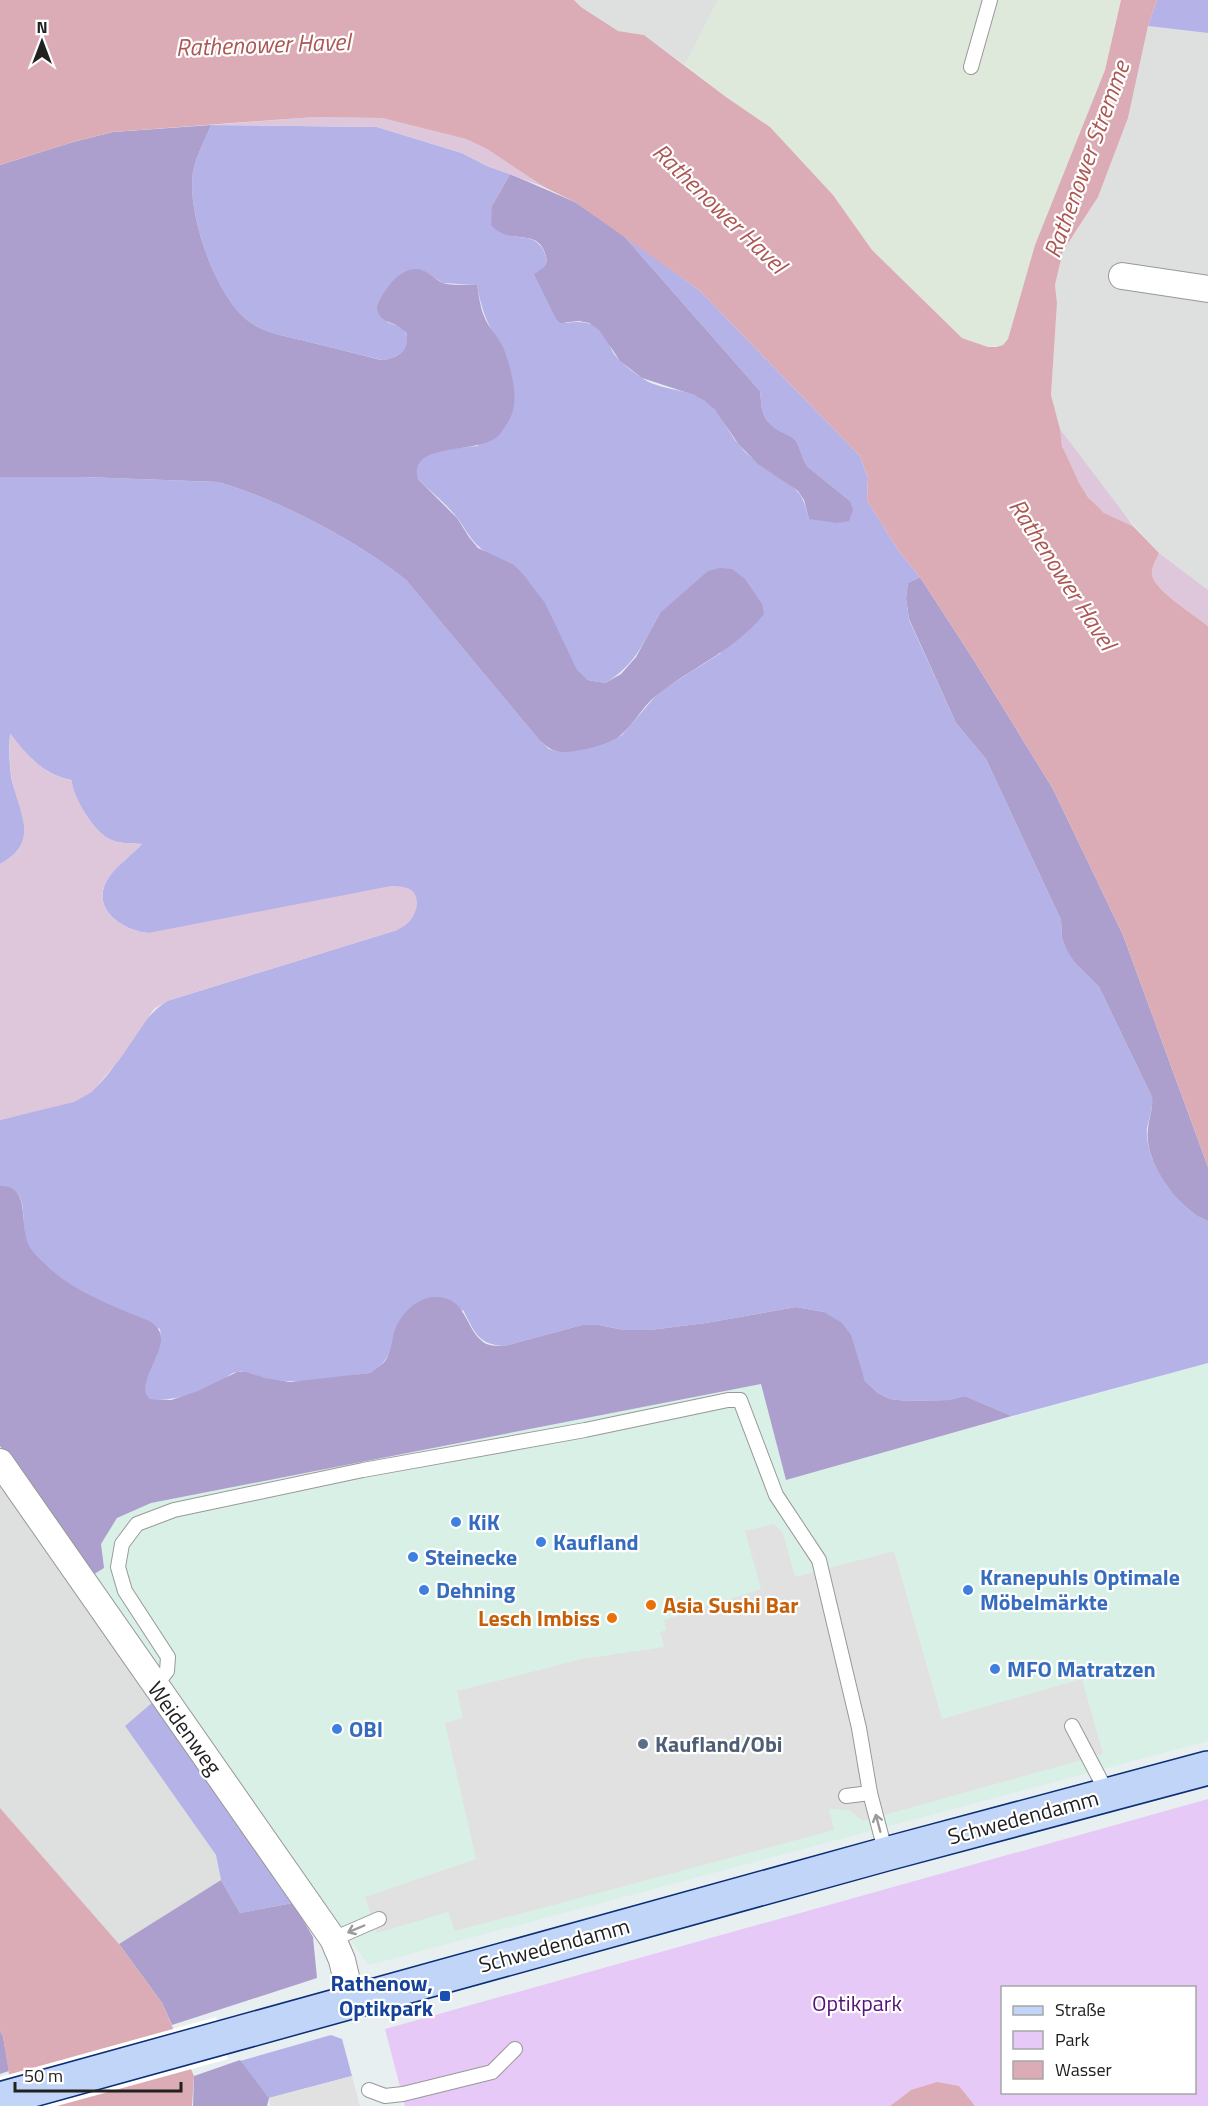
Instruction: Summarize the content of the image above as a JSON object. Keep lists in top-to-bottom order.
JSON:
{
  "streets": {
    "main road": ["Schwedendamm"],
    "street": ["Weidenweg"]
  },
  "crossings": [
    ["Weidenweg", "Schwedendamm"]
  ],
  "water": ["Rathenower Havel", "Rathenower Stremme"],
  "parks": ["Optikpark"],
  "places": {
    "other": [
      "KiK",
      "Kaufland",
      "Steinecke",
      "Dehning",
      "Kranepuhls Optimale Möbelmärkte",
      "Asia Sushi Bar",
      "Lesch Imbiss",
      "MFO Matratzen",
      "OBI",
      "Kaufland/Obi"
    ],
    "transit": ["Rathenow, Optikpark"]
  },
  "legend": ["Straße", "Park", "Wasser"],
  "scale_bar": "50 m",
  "north": "top"
}
